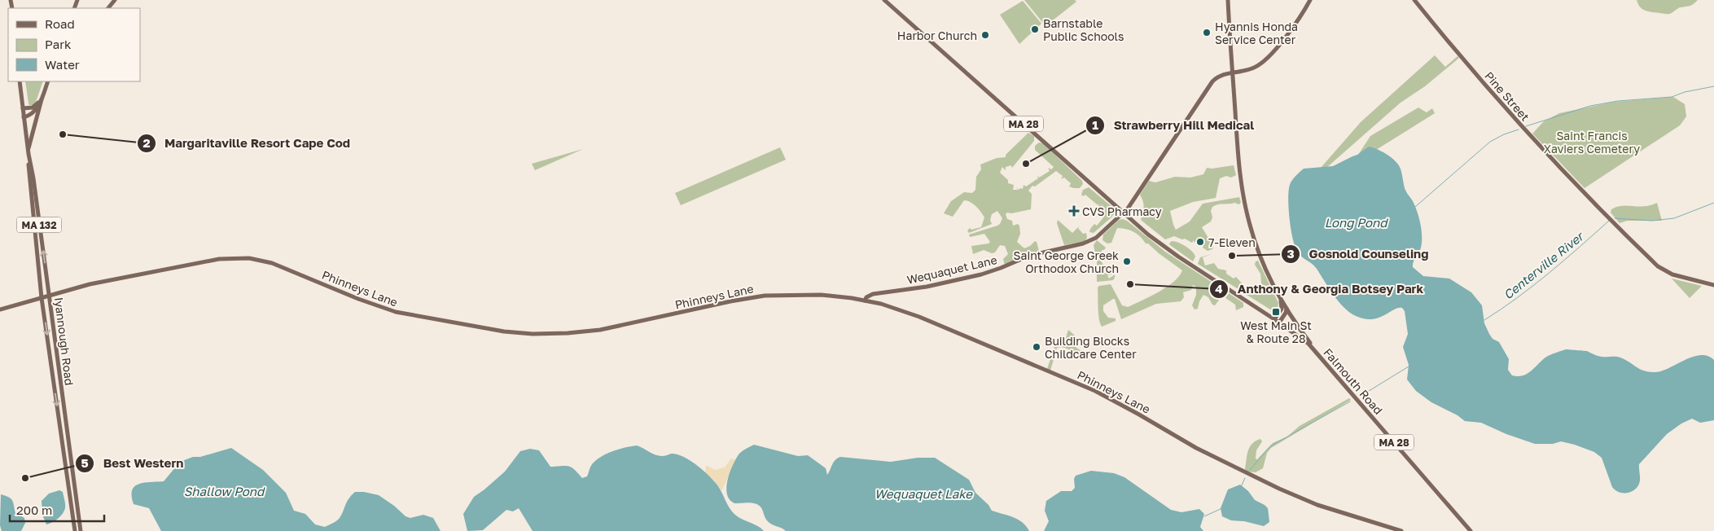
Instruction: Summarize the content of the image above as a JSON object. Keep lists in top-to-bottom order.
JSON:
{
  "streets": {
    "main road": [
      "Pine Street",
      "MA 28",
      "MA 132",
      "Wequaquet Lane",
      "Phinneys Lane",
      "Iyannough Road",
      "Falmouth Road"
    ]
  },
  "crossings": [
    ["Wequaquet Lane", "Phinneys Lane"],
    ["Wequaquet Lane", "Falmouth Road"],
    ["Phinneys Lane", "Iyannough Road"]
  ],
  "water": [
    "Long Pond",
    "Centerville River",
    "Shallow Pond",
    "Wequaquet Lake"
  ],
  "parks": ["Saint Francis Xaviers Cemetery"],
  "places": {
    "other": [
      "Barnstable Public Schools",
      "Hyannis Honda Service Center",
      "Harbor Church",
      "Margaritaville Resort Cape Cod",
      "Strawberry Hill Medical",
      "7-Eleven",
      "Gosnold Counseling",
      "Saint George Greek Orthodox Church",
      "Anthony & Georgia Botsey Park",
      "Building Blocks Childcare Center",
      "Best Western"
    ],
    "health": ["CVS Pharmacy"],
    "transit": ["West Main St & Route 28"]
  },
  "legend": ["Road", "Park", "Water"],
  "scale_bar": "200 m"
}
